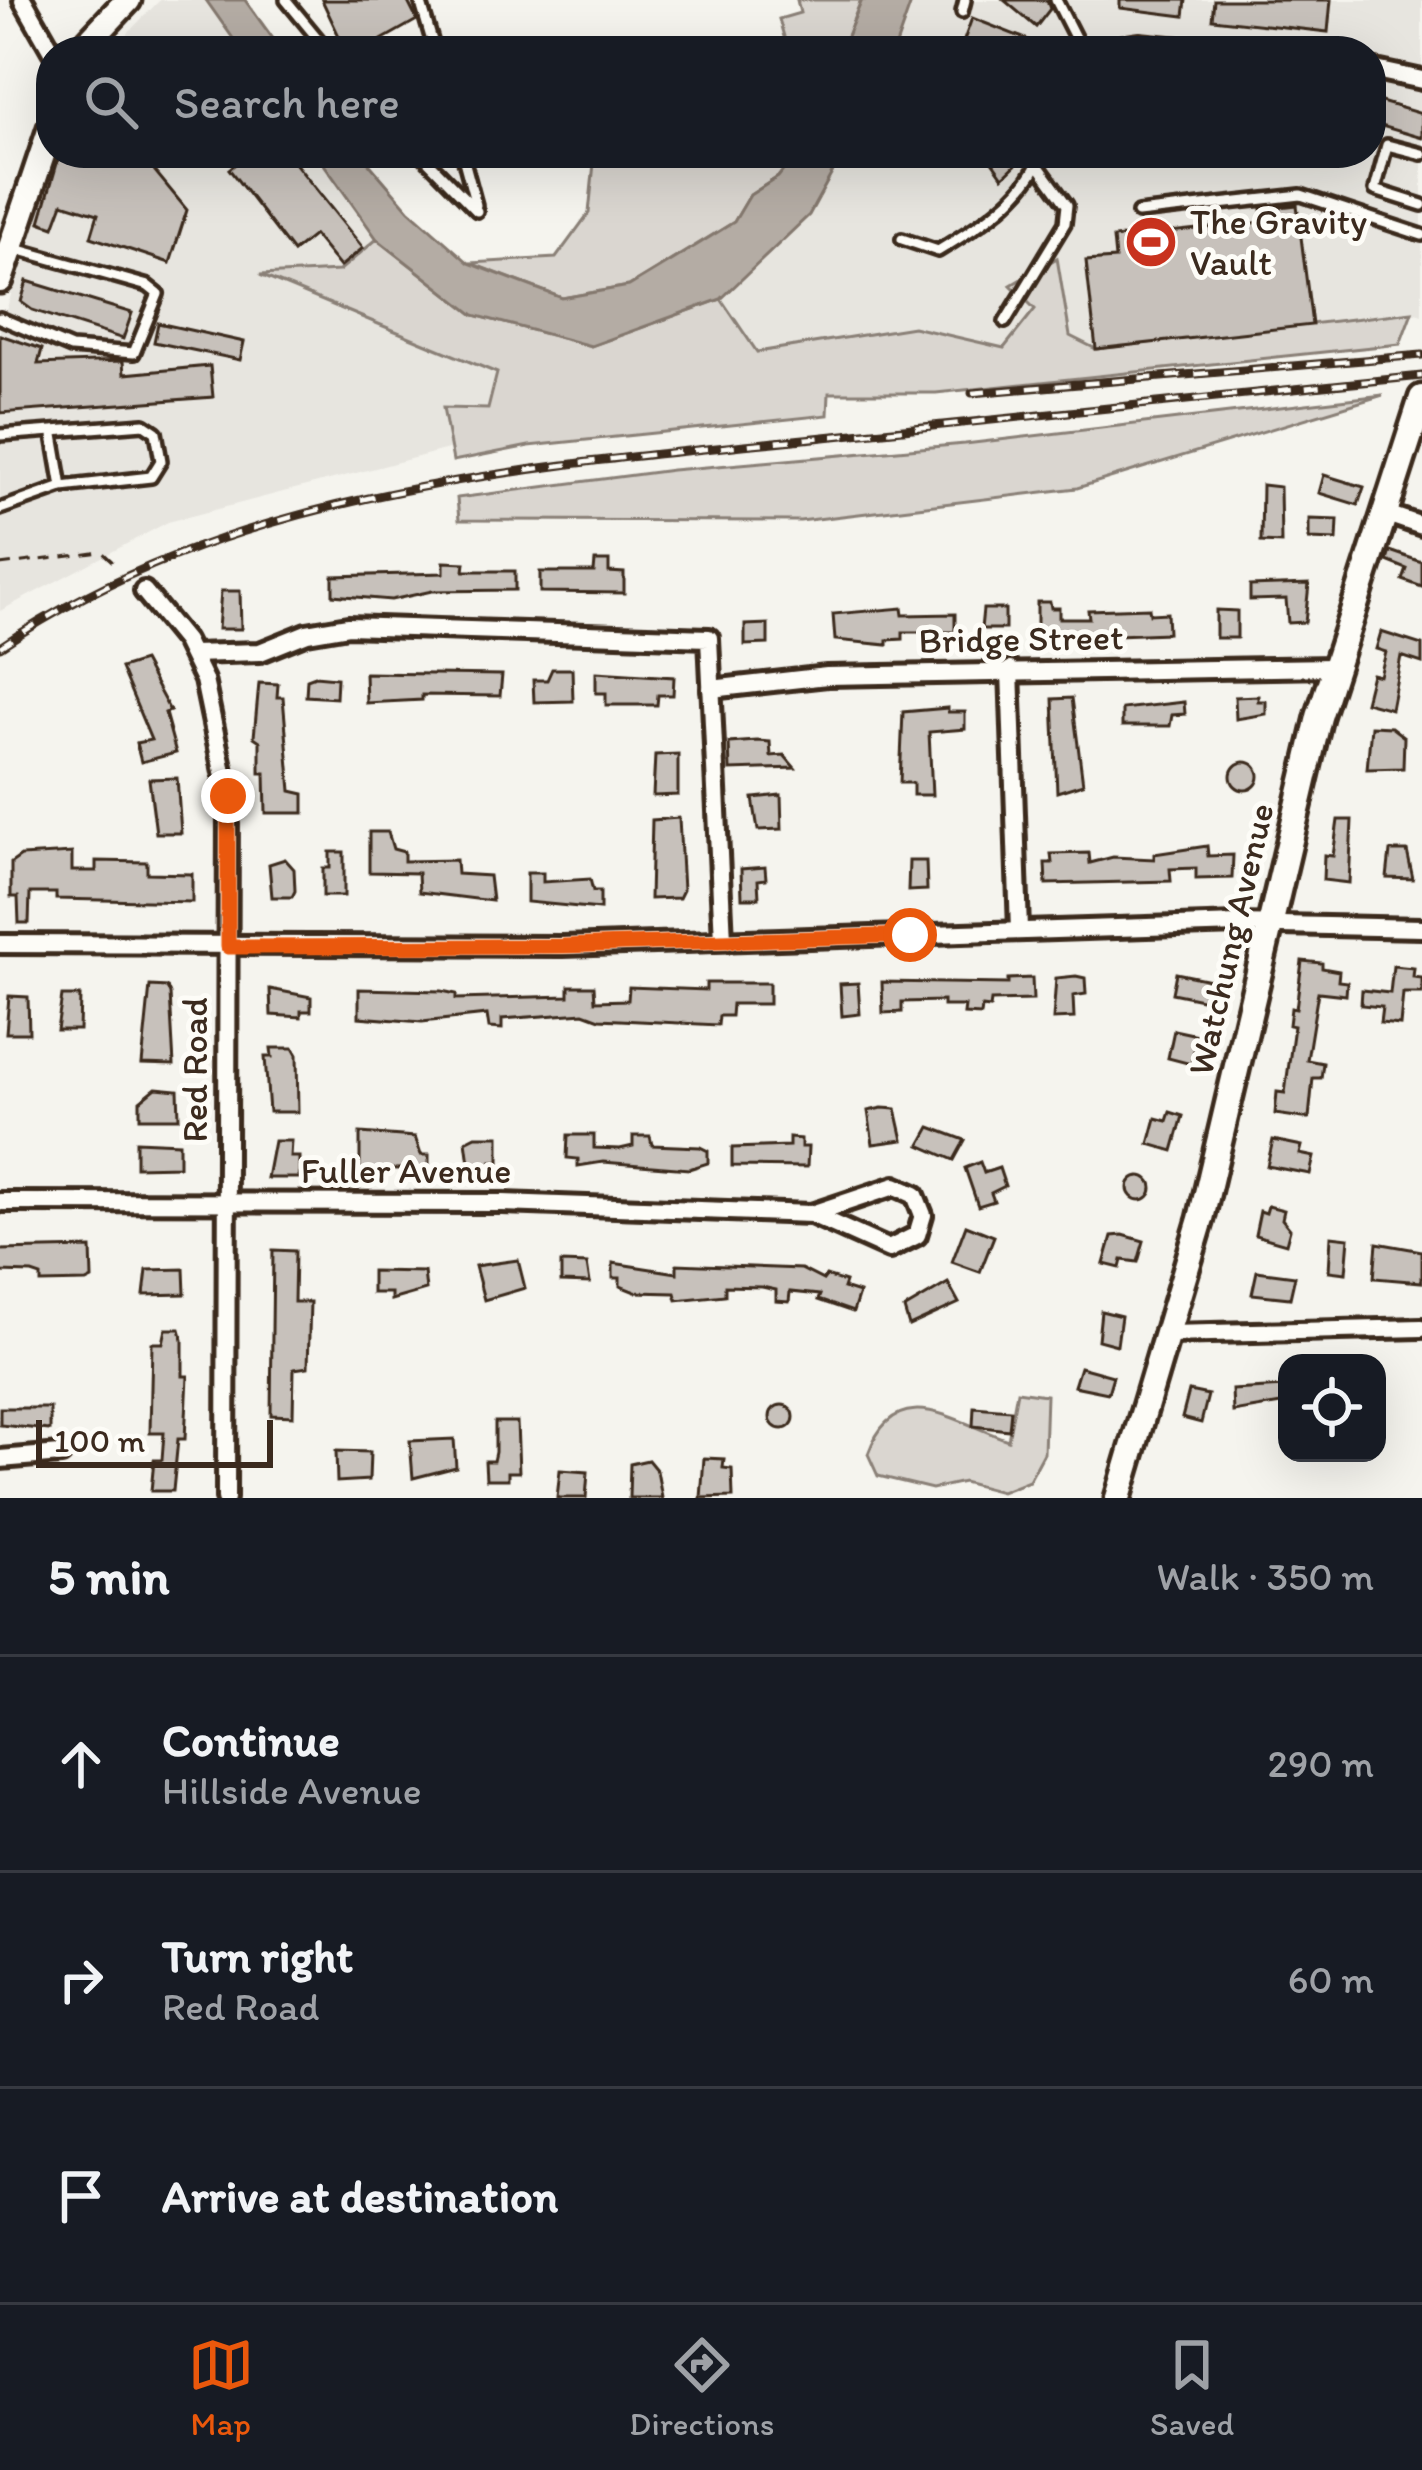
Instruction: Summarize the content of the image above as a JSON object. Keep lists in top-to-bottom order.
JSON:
{
  "streets": {
    "main road": ["Watchung Avenue"],
    "street": ["Bridge Street", "Red Road", "Fuller Avenue"]
  },
  "crossings": [
    ["Bridge Street", "Watchung Avenue"],
    ["Red Road", "Fuller Avenue"]
  ],
  "places": {
    "sports": ["The Gravity Vault"]
  },
  "scale_bar": "100 m",
  "page": {
    "search": "Search here",
    "scale": "100 m",
    "heading": ["5 min", "Walk · 350 m"],
    "list": [
      ["Continue", "Hillside Avenue", "290 m"],
      ["Turn right", "Red Road", "60 m"],
      "Arrive at destination"
    ],
    "nav": ["Map", "Directions", "Saved"]
  }
}
